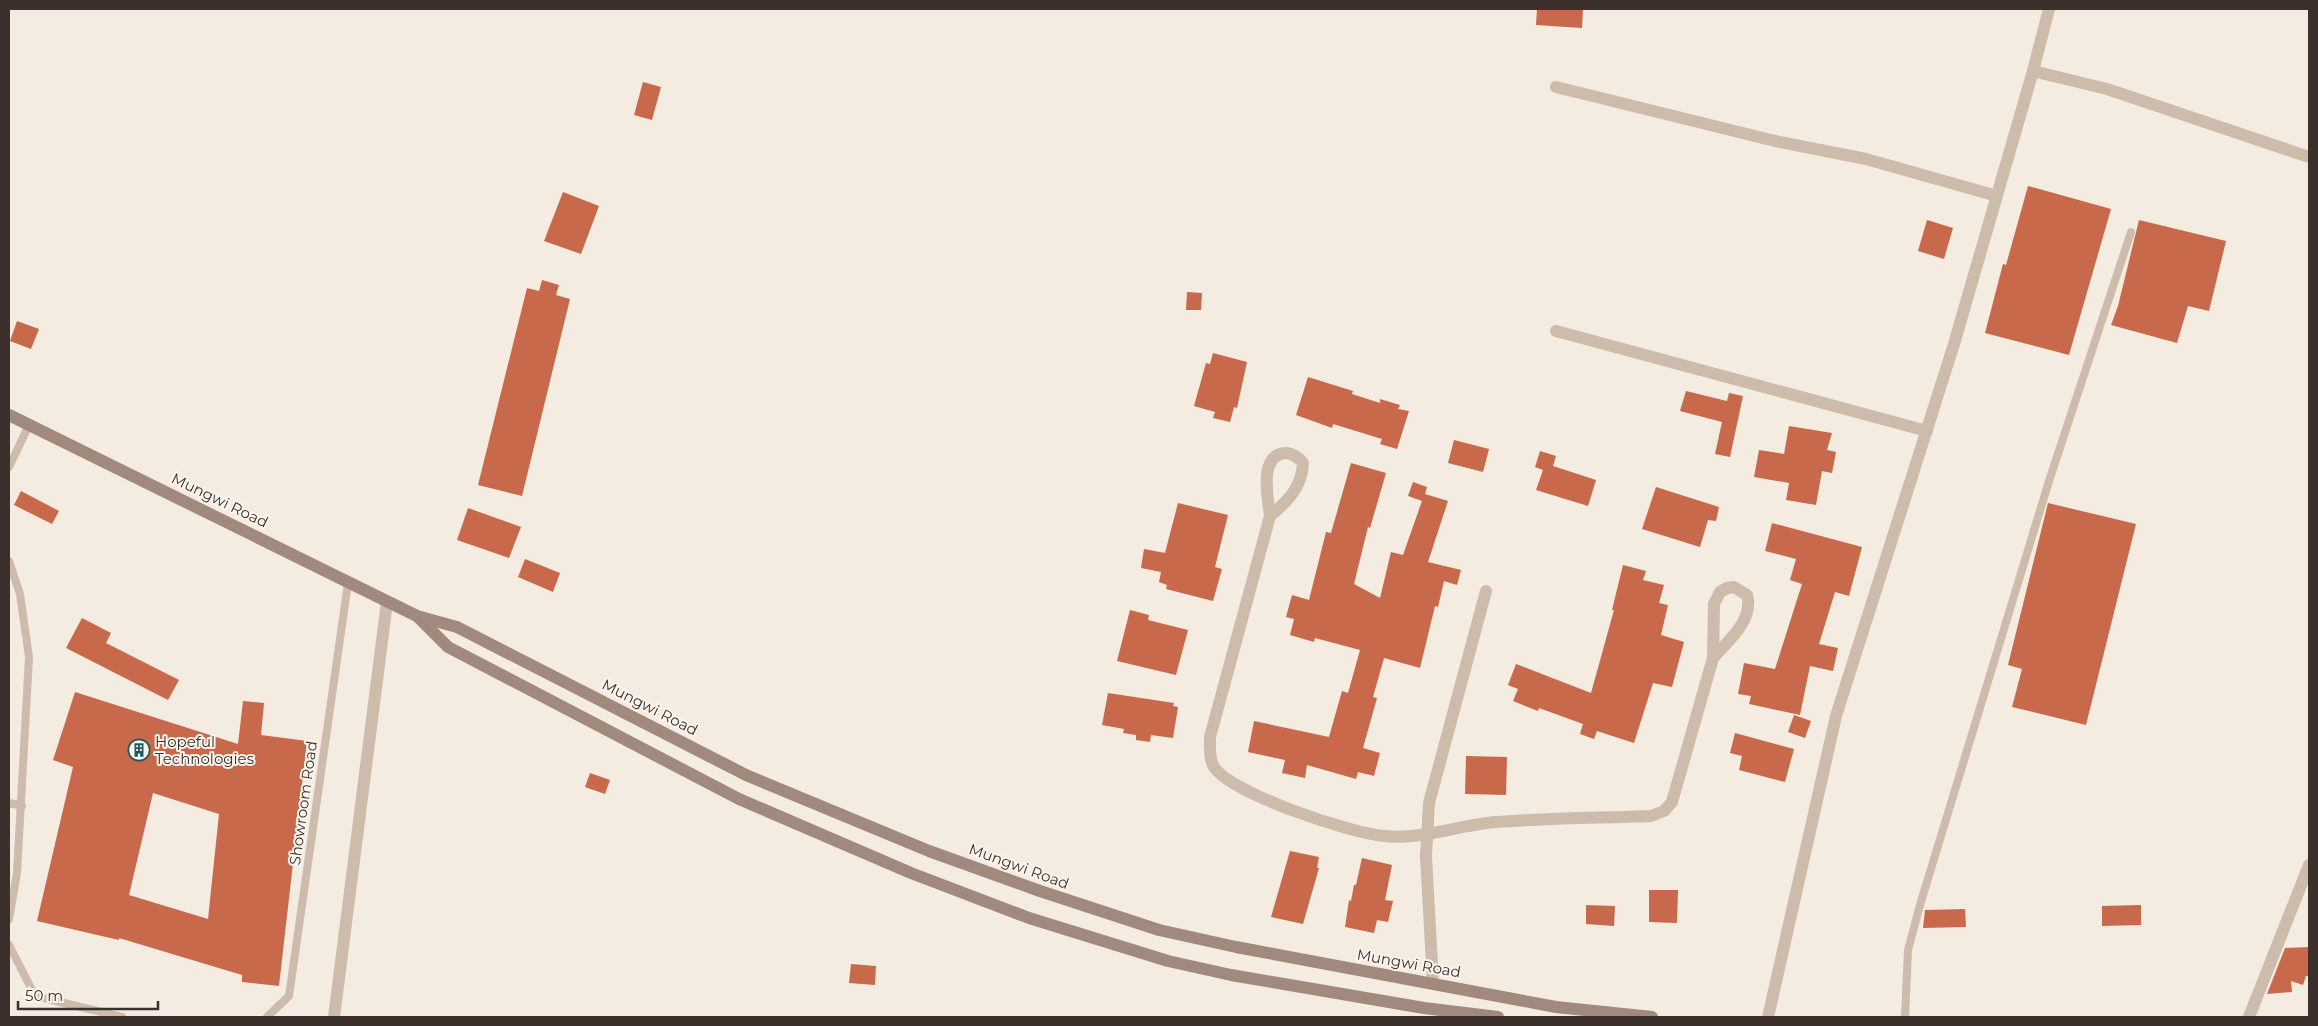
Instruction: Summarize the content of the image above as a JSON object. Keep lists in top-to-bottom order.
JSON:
{
  "streets": {
    "main road": ["Mungwi Road"],
    "lane": ["Showroom Road"]
  },
  "crossings": [
    ["Mungwi Road", "Showroom Road"]
  ],
  "places": {
    "building": ["Hopeful Technologies"]
  },
  "scale_bar": "50 m"
}
